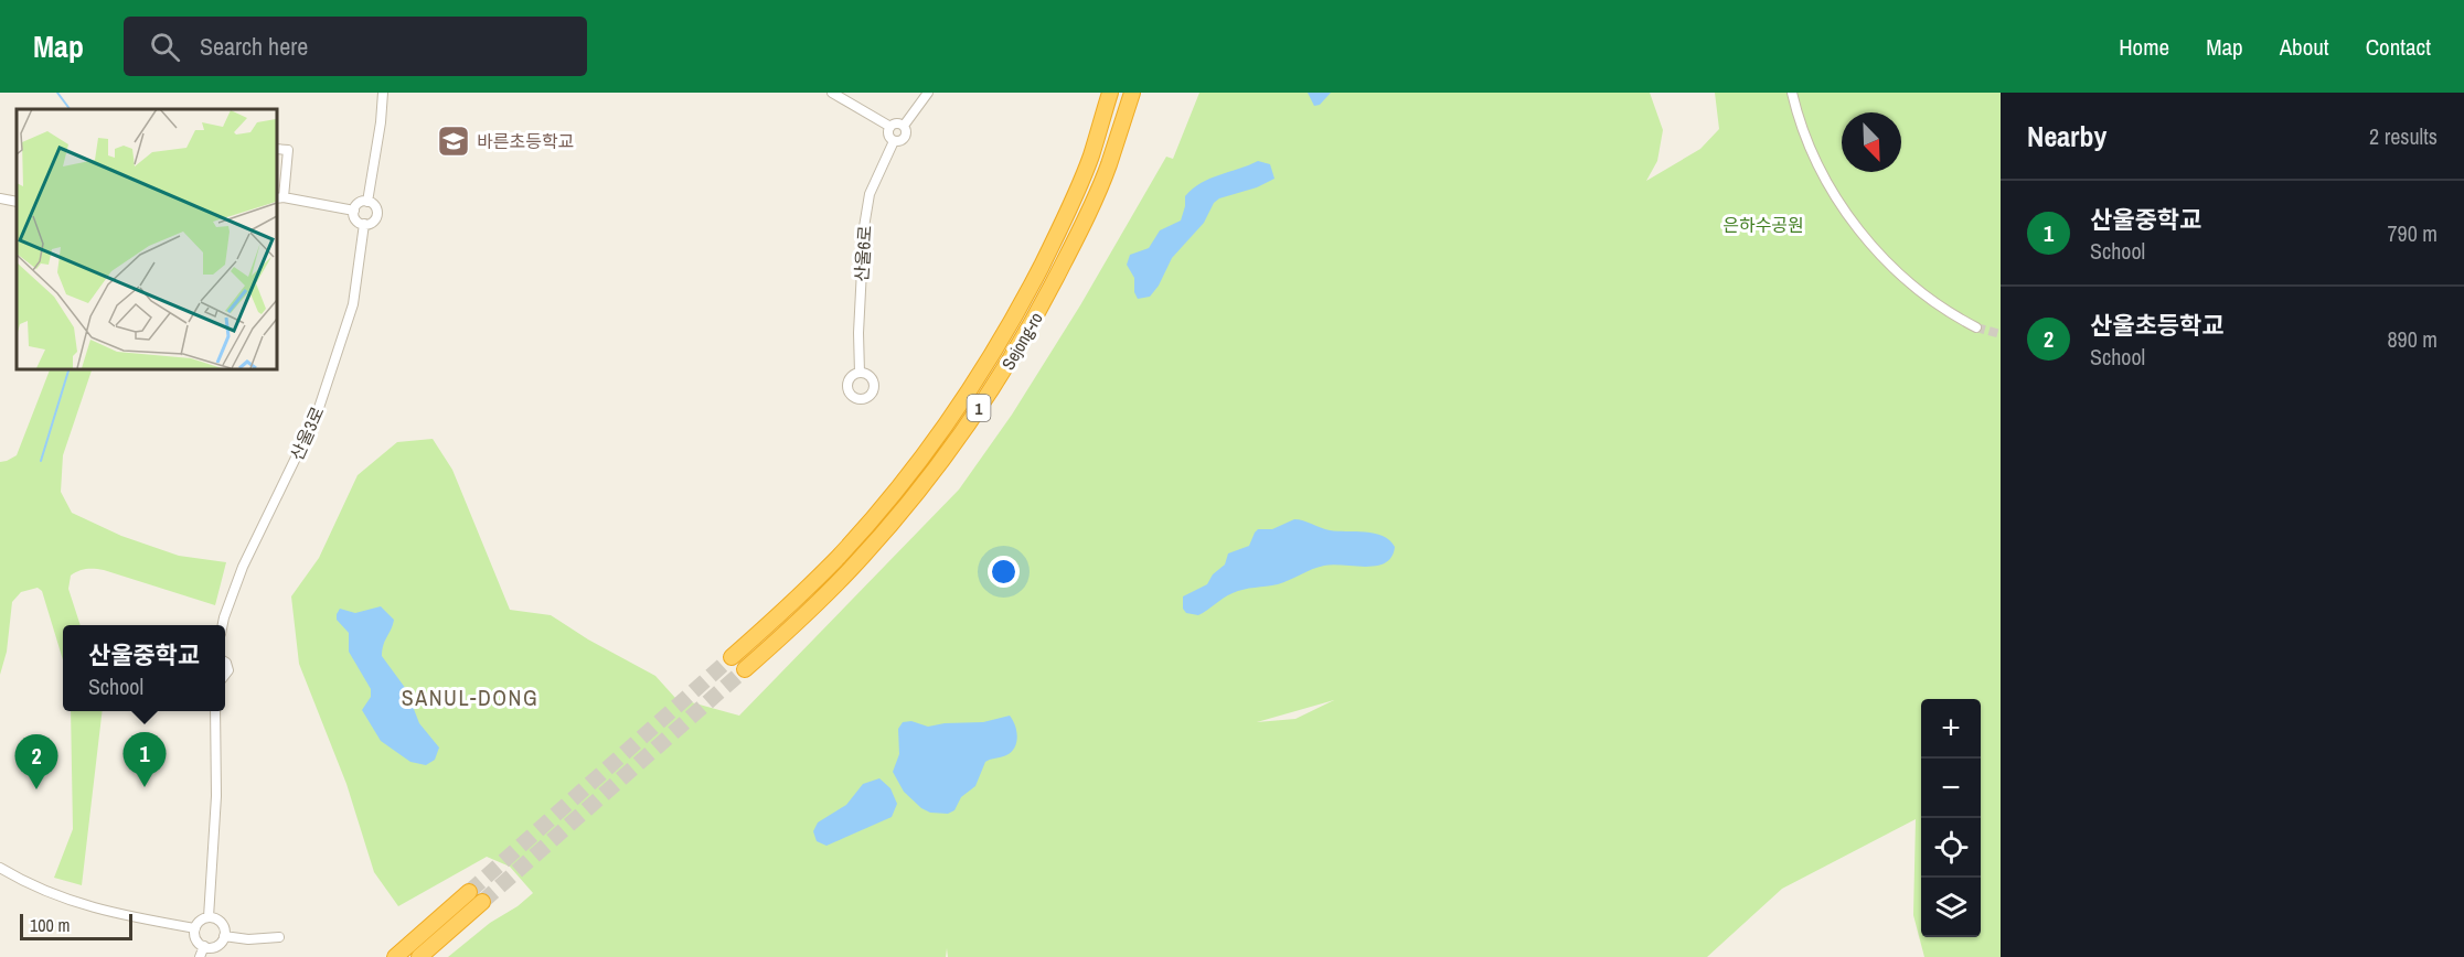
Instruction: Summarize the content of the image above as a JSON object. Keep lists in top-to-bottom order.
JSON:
{
  "streets": {
    "highway": ["Sejong-ro", "1"],
    "street": ["산울6로", "산울3로"]
  },
  "districts": ["SANUL-DONG"],
  "parks": ["은하수공원"],
  "places": {
    "school or university": ["바른초등학교"]
  },
  "scale_bar": "100 m",
  "north": "bottom right",
  "page": {
    "header": "Map",
    "search": "Search here",
    "nav": [
      "Home",
      "Map",
      "About",
      "Contact"
    ],
    "heading": ["Nearby", "2 results"],
    "list": [
      {
        "mark": "1",
        "name": "산울중학교",
        "note": "School",
        "value": "790 m"
      },
      {
        "mark": "2",
        "name": "산울초등학교",
        "note": "School",
        "value": "890 m"
      }
    ],
    "popup": ["산울중학교", "School"],
    "map_buttons": ["+", "−"],
    "pins": ["1", "2"],
    "scale": "100 m"
  }
}
